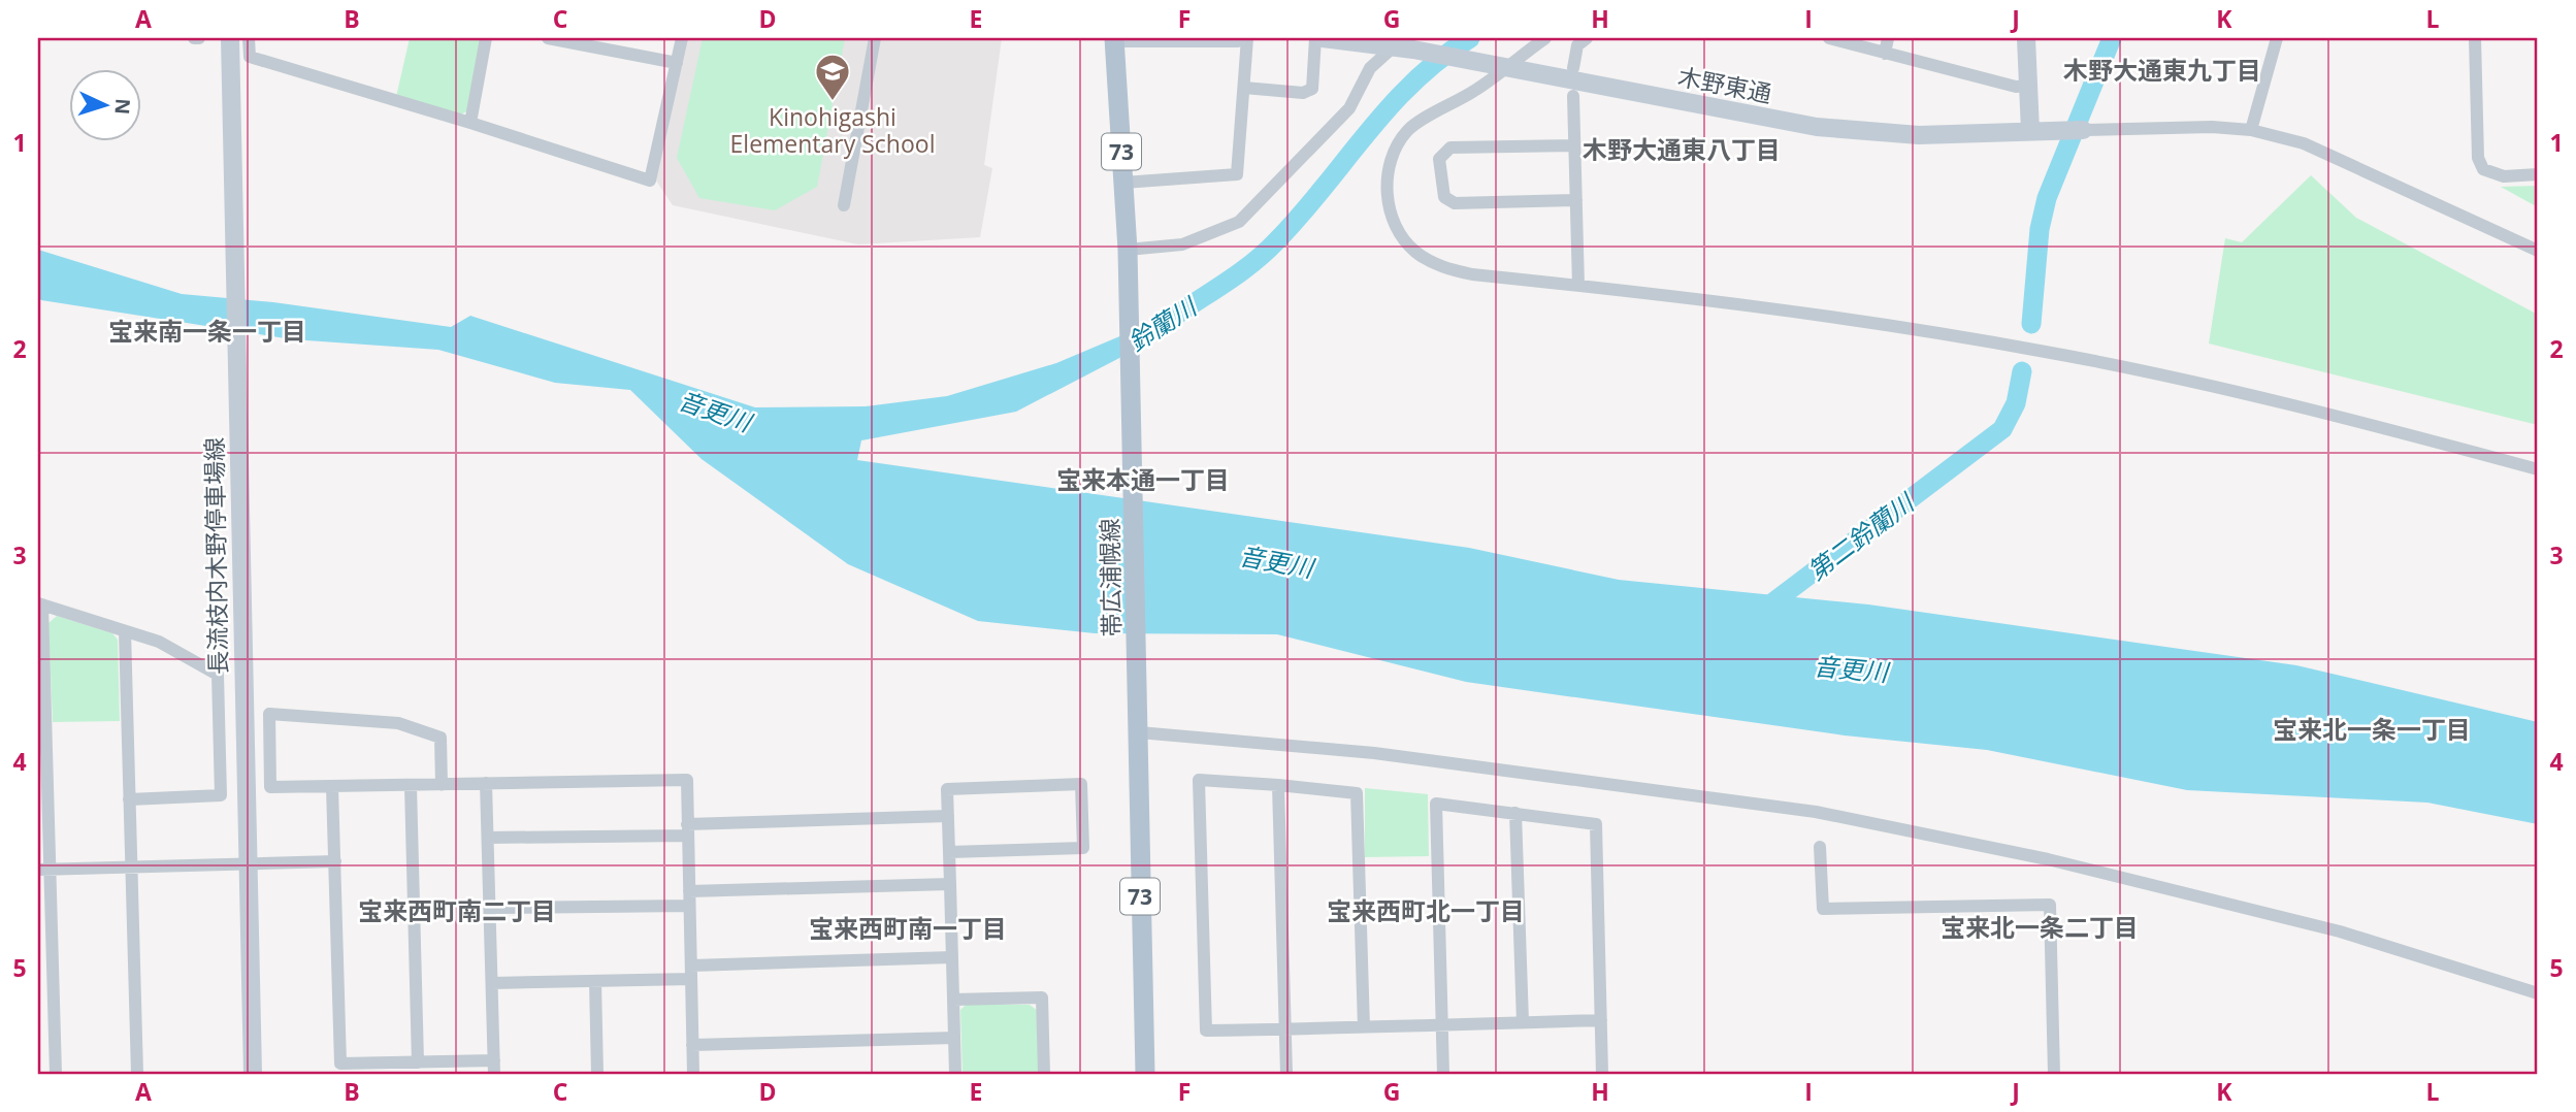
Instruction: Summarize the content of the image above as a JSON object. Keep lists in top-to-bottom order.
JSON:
{
  "streets": {
    "main road": [
      "木野東通",
      "73",
      "長流枝内木野停車場線",
      "帯広浦幌線"
    ]
  },
  "districts": [
    "木野大通東九丁目",
    "木野大通東八丁目",
    "宝来南一条一丁目",
    "宝来本通一丁目",
    "宝来北一条一丁目",
    "宝来西町南二丁目",
    "宝来西町北一丁目",
    "宝来北一条二丁目",
    "宝来西町南一丁目"
  ],
  "water": ["鈴蘭川", "音更川", "第二鈴蘭川"],
  "places": {
    "school or university": ["Kinohigashi Elementary School"]
  },
  "north": "right",
  "grid": {
    "columns": [
      "A",
      "B",
      "C",
      "D",
      "E",
      "F",
      "G",
      "H",
      "I",
      "J",
      "K",
      "L"
    ],
    "rows": [
      "1",
      "2",
      "3",
      "4",
      "5"
    ]
  }
}
